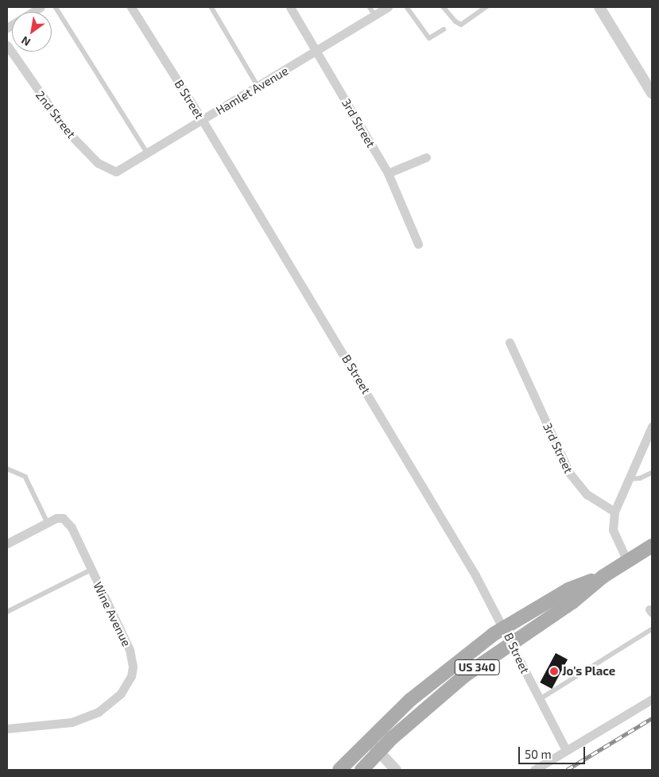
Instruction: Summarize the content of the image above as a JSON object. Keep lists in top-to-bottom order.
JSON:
{
  "streets": {
    "main road": ["US 340"],
    "street": [
      "Hamlet Avenue",
      "B Street",
      "2nd Street",
      "3rd Street",
      "Wine Avenue"
    ]
  },
  "crossings": [
    ["Hamlet Avenue", "B Street"],
    ["Hamlet Avenue", "2nd Street"],
    ["Hamlet Avenue", "3rd Street"],
    ["B Street", "US 340"]
  ],
  "places": ["Jo's Place"],
  "scale_bar": "50 m",
  "north": "bottom left"
}
